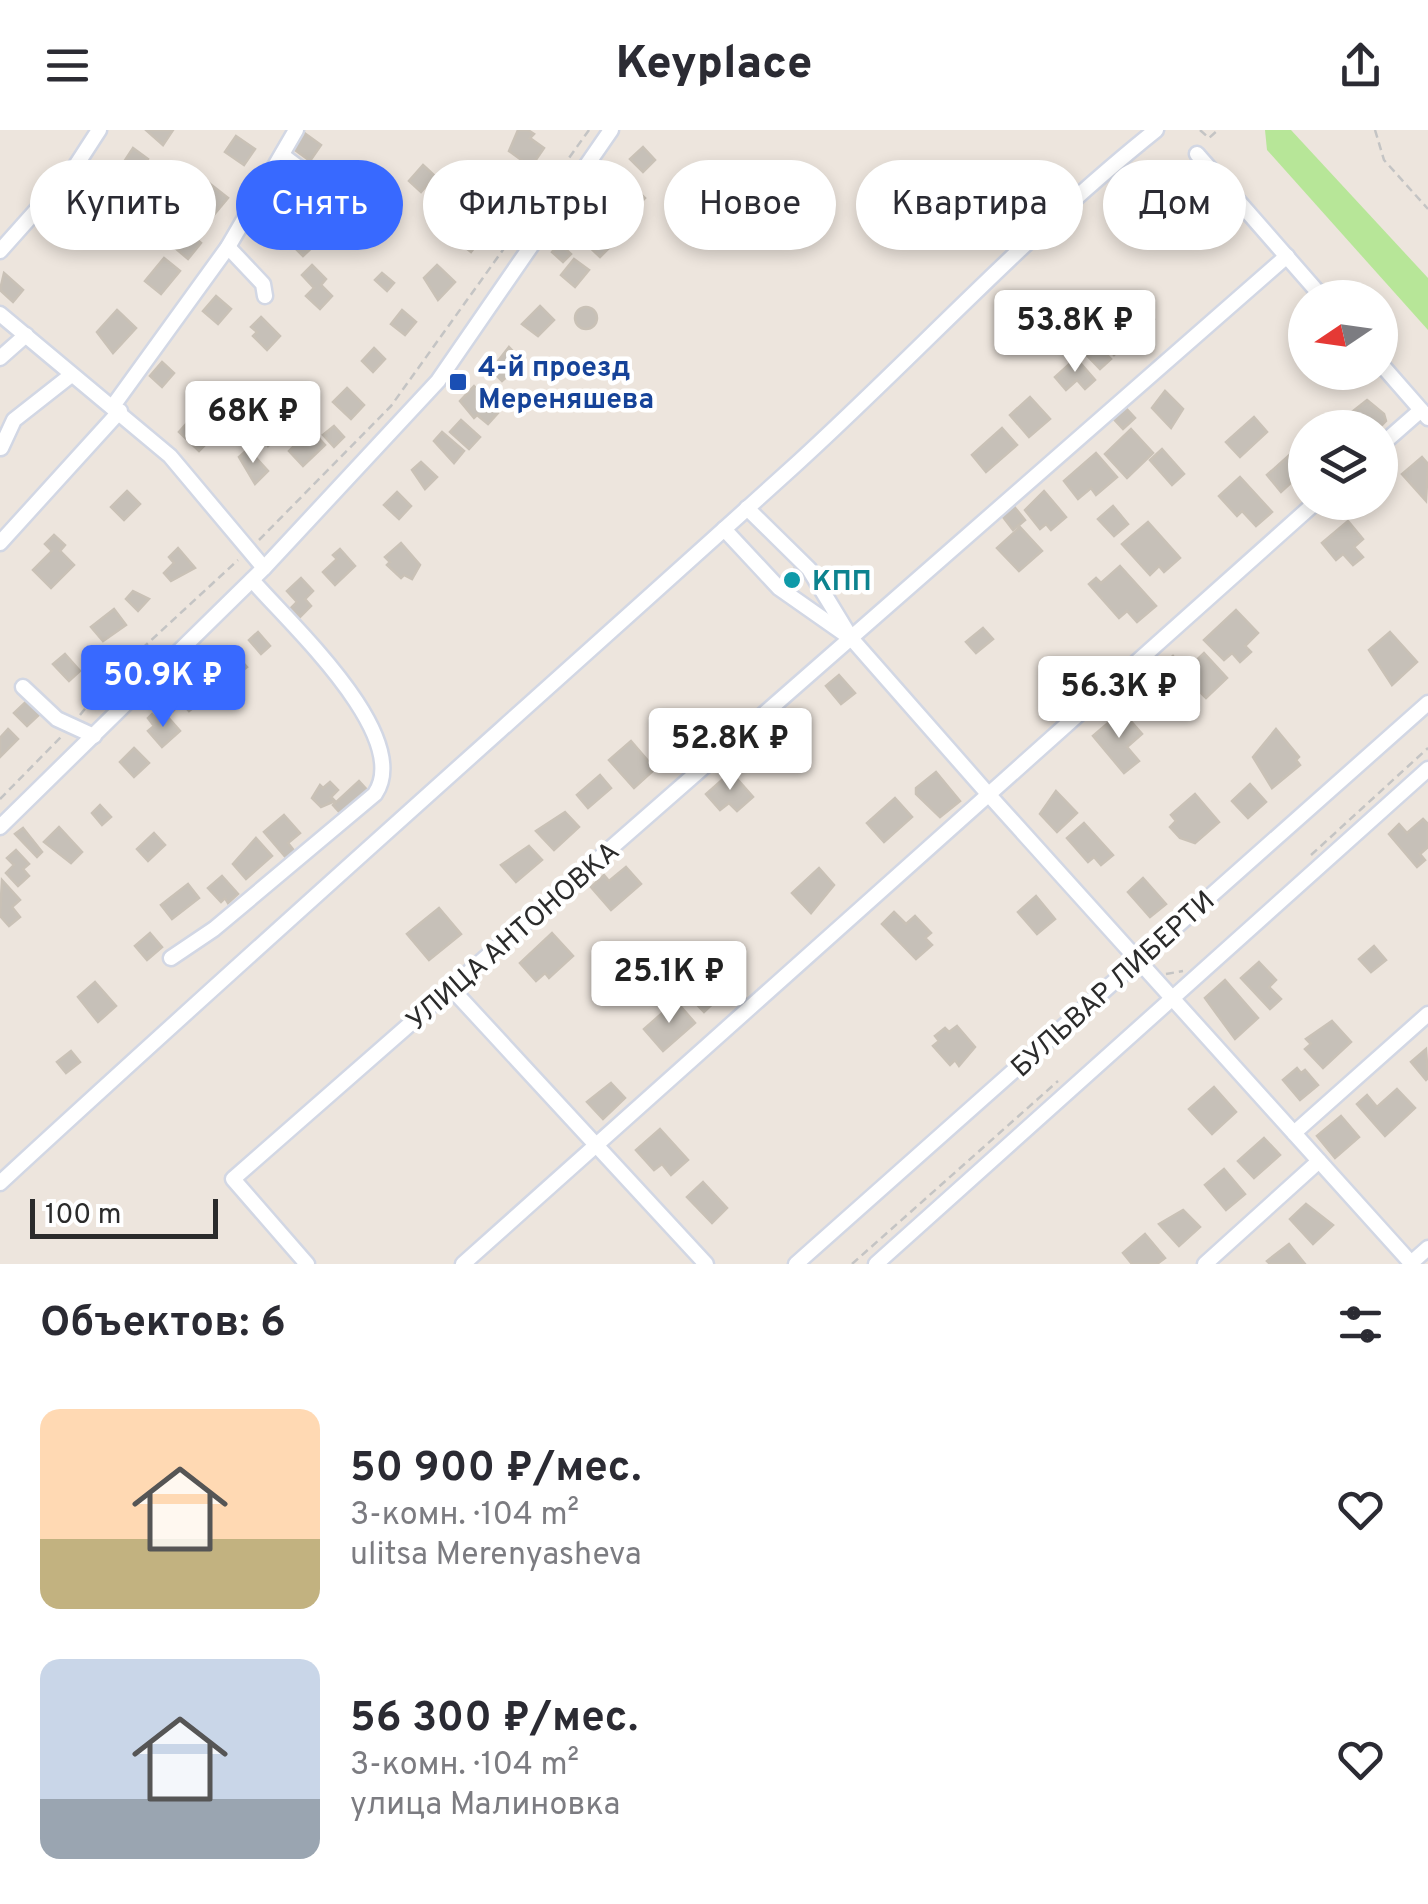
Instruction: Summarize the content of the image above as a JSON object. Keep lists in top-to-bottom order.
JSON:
{
  "streets": {
    "street": ["УЛИЦА АНТОНОВКА", "БУЛЬВАР ЛИБЕРТИ"]
  },
  "places": {
    "transit": ["4-й проезд Мереняшева"],
    "other": ["КПП"]
  },
  "scale_bar": "100 m",
  "north": "left",
  "page": {
    "header": "Keyplace",
    "chip": [
      "Купить",
      "Снять",
      "Фильтры",
      "Новое",
      "Квартира",
      "Дом"
    ],
    "price": [
      "53.8K ₽",
      "68K ₽",
      "50.9K ₽",
      "56.3K ₽",
      "52.8K ₽",
      "25.1K ₽"
    ],
    "scale": "100 m",
    "heading": "Объектов: 6",
    "list": [
      {
        "name": "50 900 ₽/мес.",
        "note": "3-комн. · 104 m² · ulitsa Merenyasheva"
      },
      {
        "name": "56 300 ₽/мес.",
        "note": "3-комн. · 104 m² · улица Малиновка"
      }
    ]
  }
}
